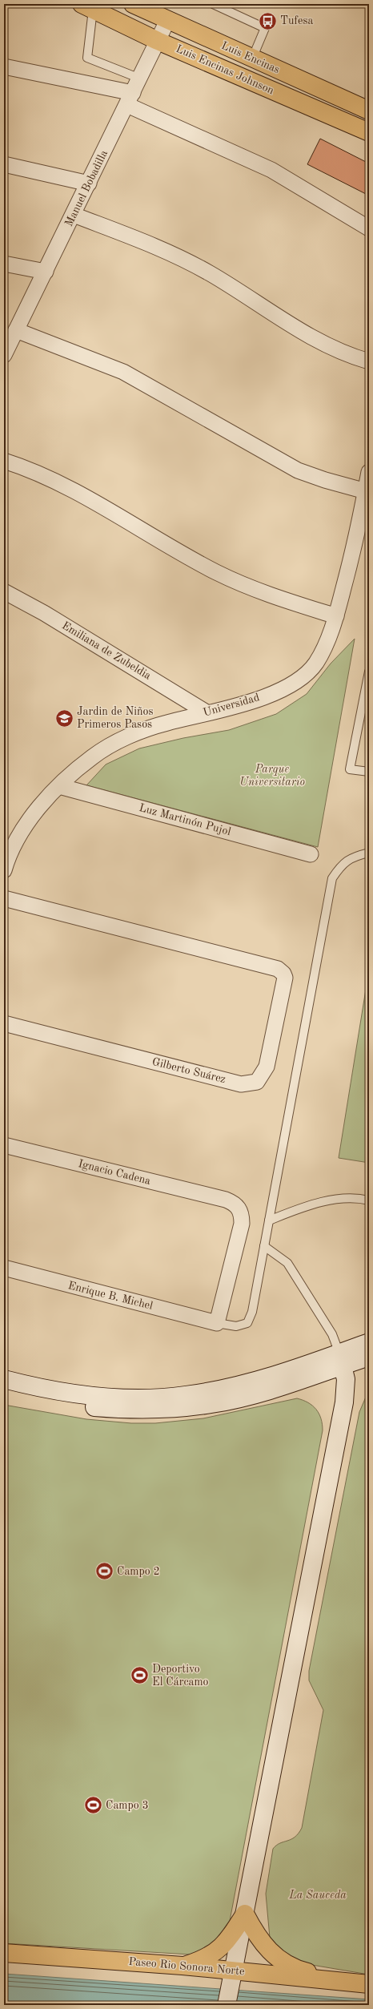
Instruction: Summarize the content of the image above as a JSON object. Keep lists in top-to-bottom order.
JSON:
{
  "streets": {
    "main road": ["Luis Encinas", "Luis Encinas Johnson", "Paseo Rio Sonora Norte"],
    "street": [
      "Manuel Bobadilla",
      "Emiliana de Zubeldia",
      "Universidad",
      "Luz Martinón Pujol",
      "Gilberto Suárez",
      "Ignacio Cadena",
      "Enrique B. Michel"
    ]
  },
  "crossings": [
    ["Luis Encinas", "Manuel Bobadilla"],
    ["Luis Encinas Johnson", "Manuel Bobadilla"],
    ["Emiliana de Zubeldia", "Universidad"],
    ["Universidad", "Luz Martinón Pujol"],
    ["Ignacio Cadena", "Enrique B. Michel"]
  ],
  "parks": ["Parque Universitario", "La Sauceda"],
  "places": {
    "bus stop": ["Tufesa"],
    "school or university": ["Jardin de Niños Primeros Pasos"],
    "sports": ["Campo 2", "Deportivo El Cárcamo", "Campo 3"]
  }
}
